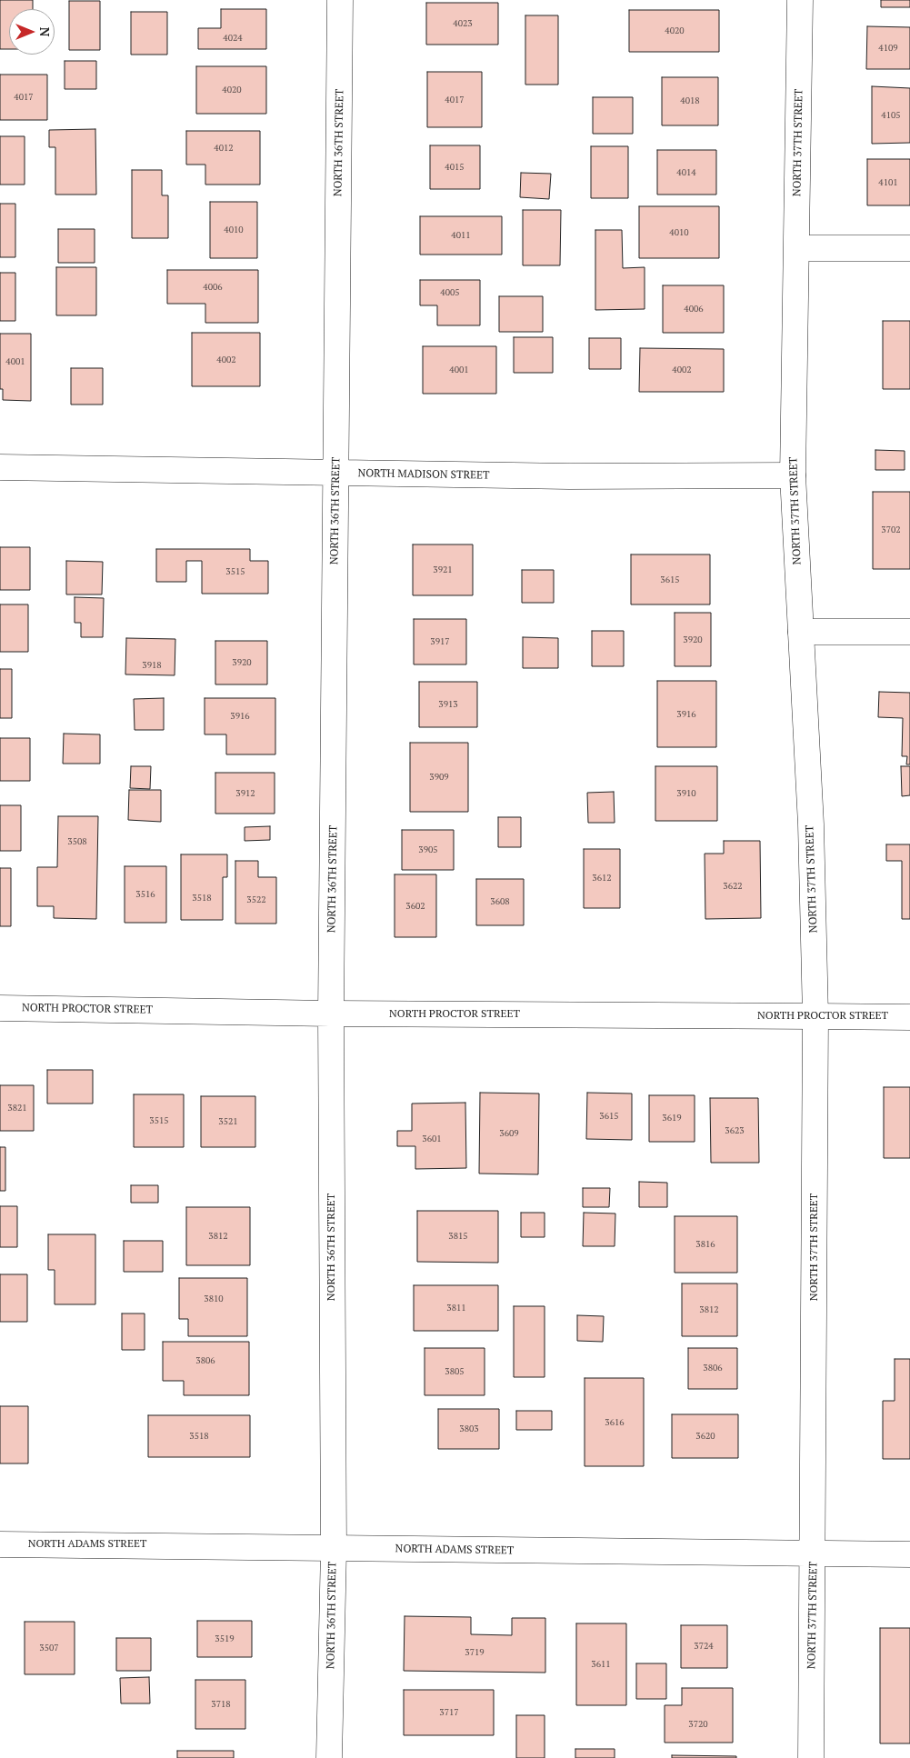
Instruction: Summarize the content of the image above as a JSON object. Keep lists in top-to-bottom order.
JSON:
{
  "streets": {
    "street": [
      "NORTH 36TH STREET",
      "NORTH 37TH STREET",
      "NORTH MADISON STREET",
      "NORTH PROCTOR STREET",
      "NORTH ADAMS STREET"
    ]
  },
  "crossings": [
    ["NORTH 36TH STREET", "NORTH MADISON STREET"],
    ["NORTH 36TH STREET", "NORTH PROCTOR STREET"],
    ["NORTH 36TH STREET", "NORTH ADAMS STREET"],
    ["NORTH 37TH STREET", "NORTH MADISON STREET"],
    ["NORTH 37TH STREET", "NORTH PROCTOR STREET"],
    ["NORTH 37TH STREET", "NORTH ADAMS STREET"]
  ],
  "house_numbers": [
    "4023",
    "4020",
    "4024",
    "4109",
    "4020",
    "4017",
    "4017",
    "4018",
    "4105",
    "4012",
    "4015",
    "4014",
    "4101",
    "4010",
    "4010",
    "4011",
    "4006",
    "4005",
    "4006",
    "4002",
    "4001",
    "4001",
    "4002",
    "3702",
    "3921",
    "3515",
    "3615",
    "3920",
    "3917",
    "3920",
    "3918",
    "3913",
    "3916",
    "3916",
    "3909",
    "3912",
    "3910",
    "3508",
    "3905",
    "3612",
    "3622",
    "3516",
    "3518",
    "3522",
    "3608",
    "3602",
    "3821",
    "3615",
    "3619",
    "3515",
    "3521",
    "3623",
    "3609",
    "3601",
    "3812",
    "3815",
    "3816",
    "3810",
    "3811",
    "3812",
    "3806",
    "3806",
    "3805",
    "3616",
    "3803",
    "3518",
    "3620",
    "3519",
    "3724",
    "3507",
    "3719",
    "3611",
    "3718",
    "3717",
    "3720"
  ],
  "north": "right"
}
